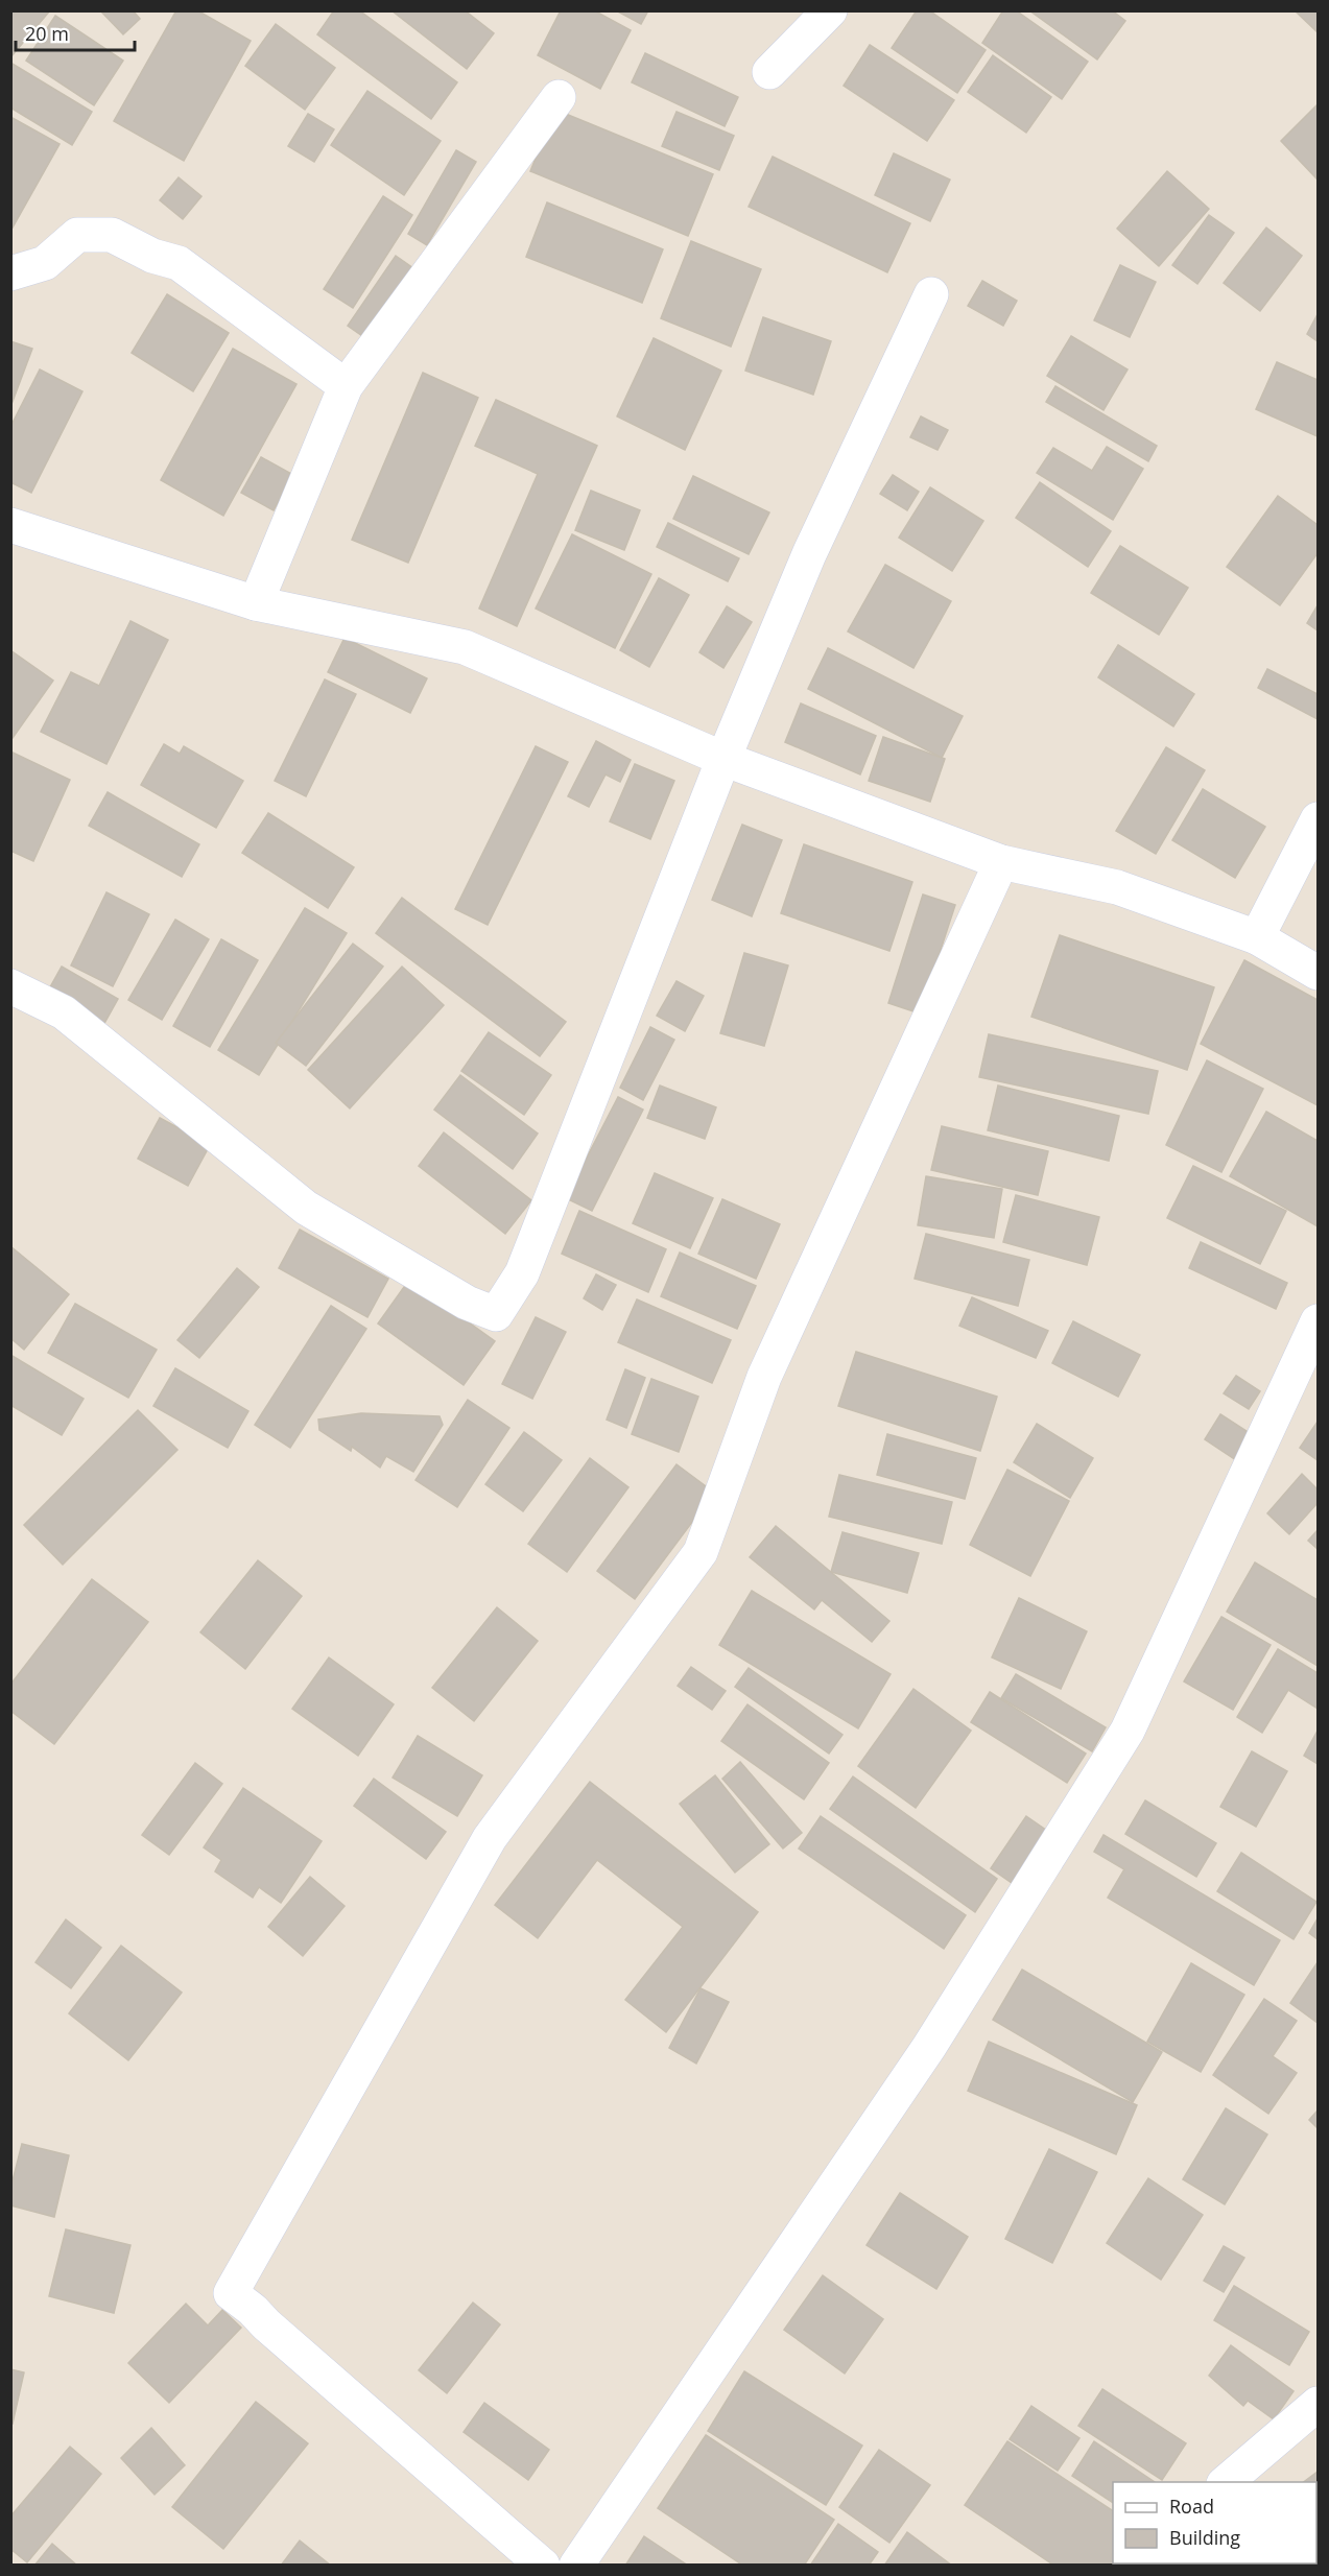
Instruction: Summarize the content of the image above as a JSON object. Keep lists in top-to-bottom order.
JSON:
{
  "legend": ["Road", "Building"],
  "scale_bar": "20 m"
}
